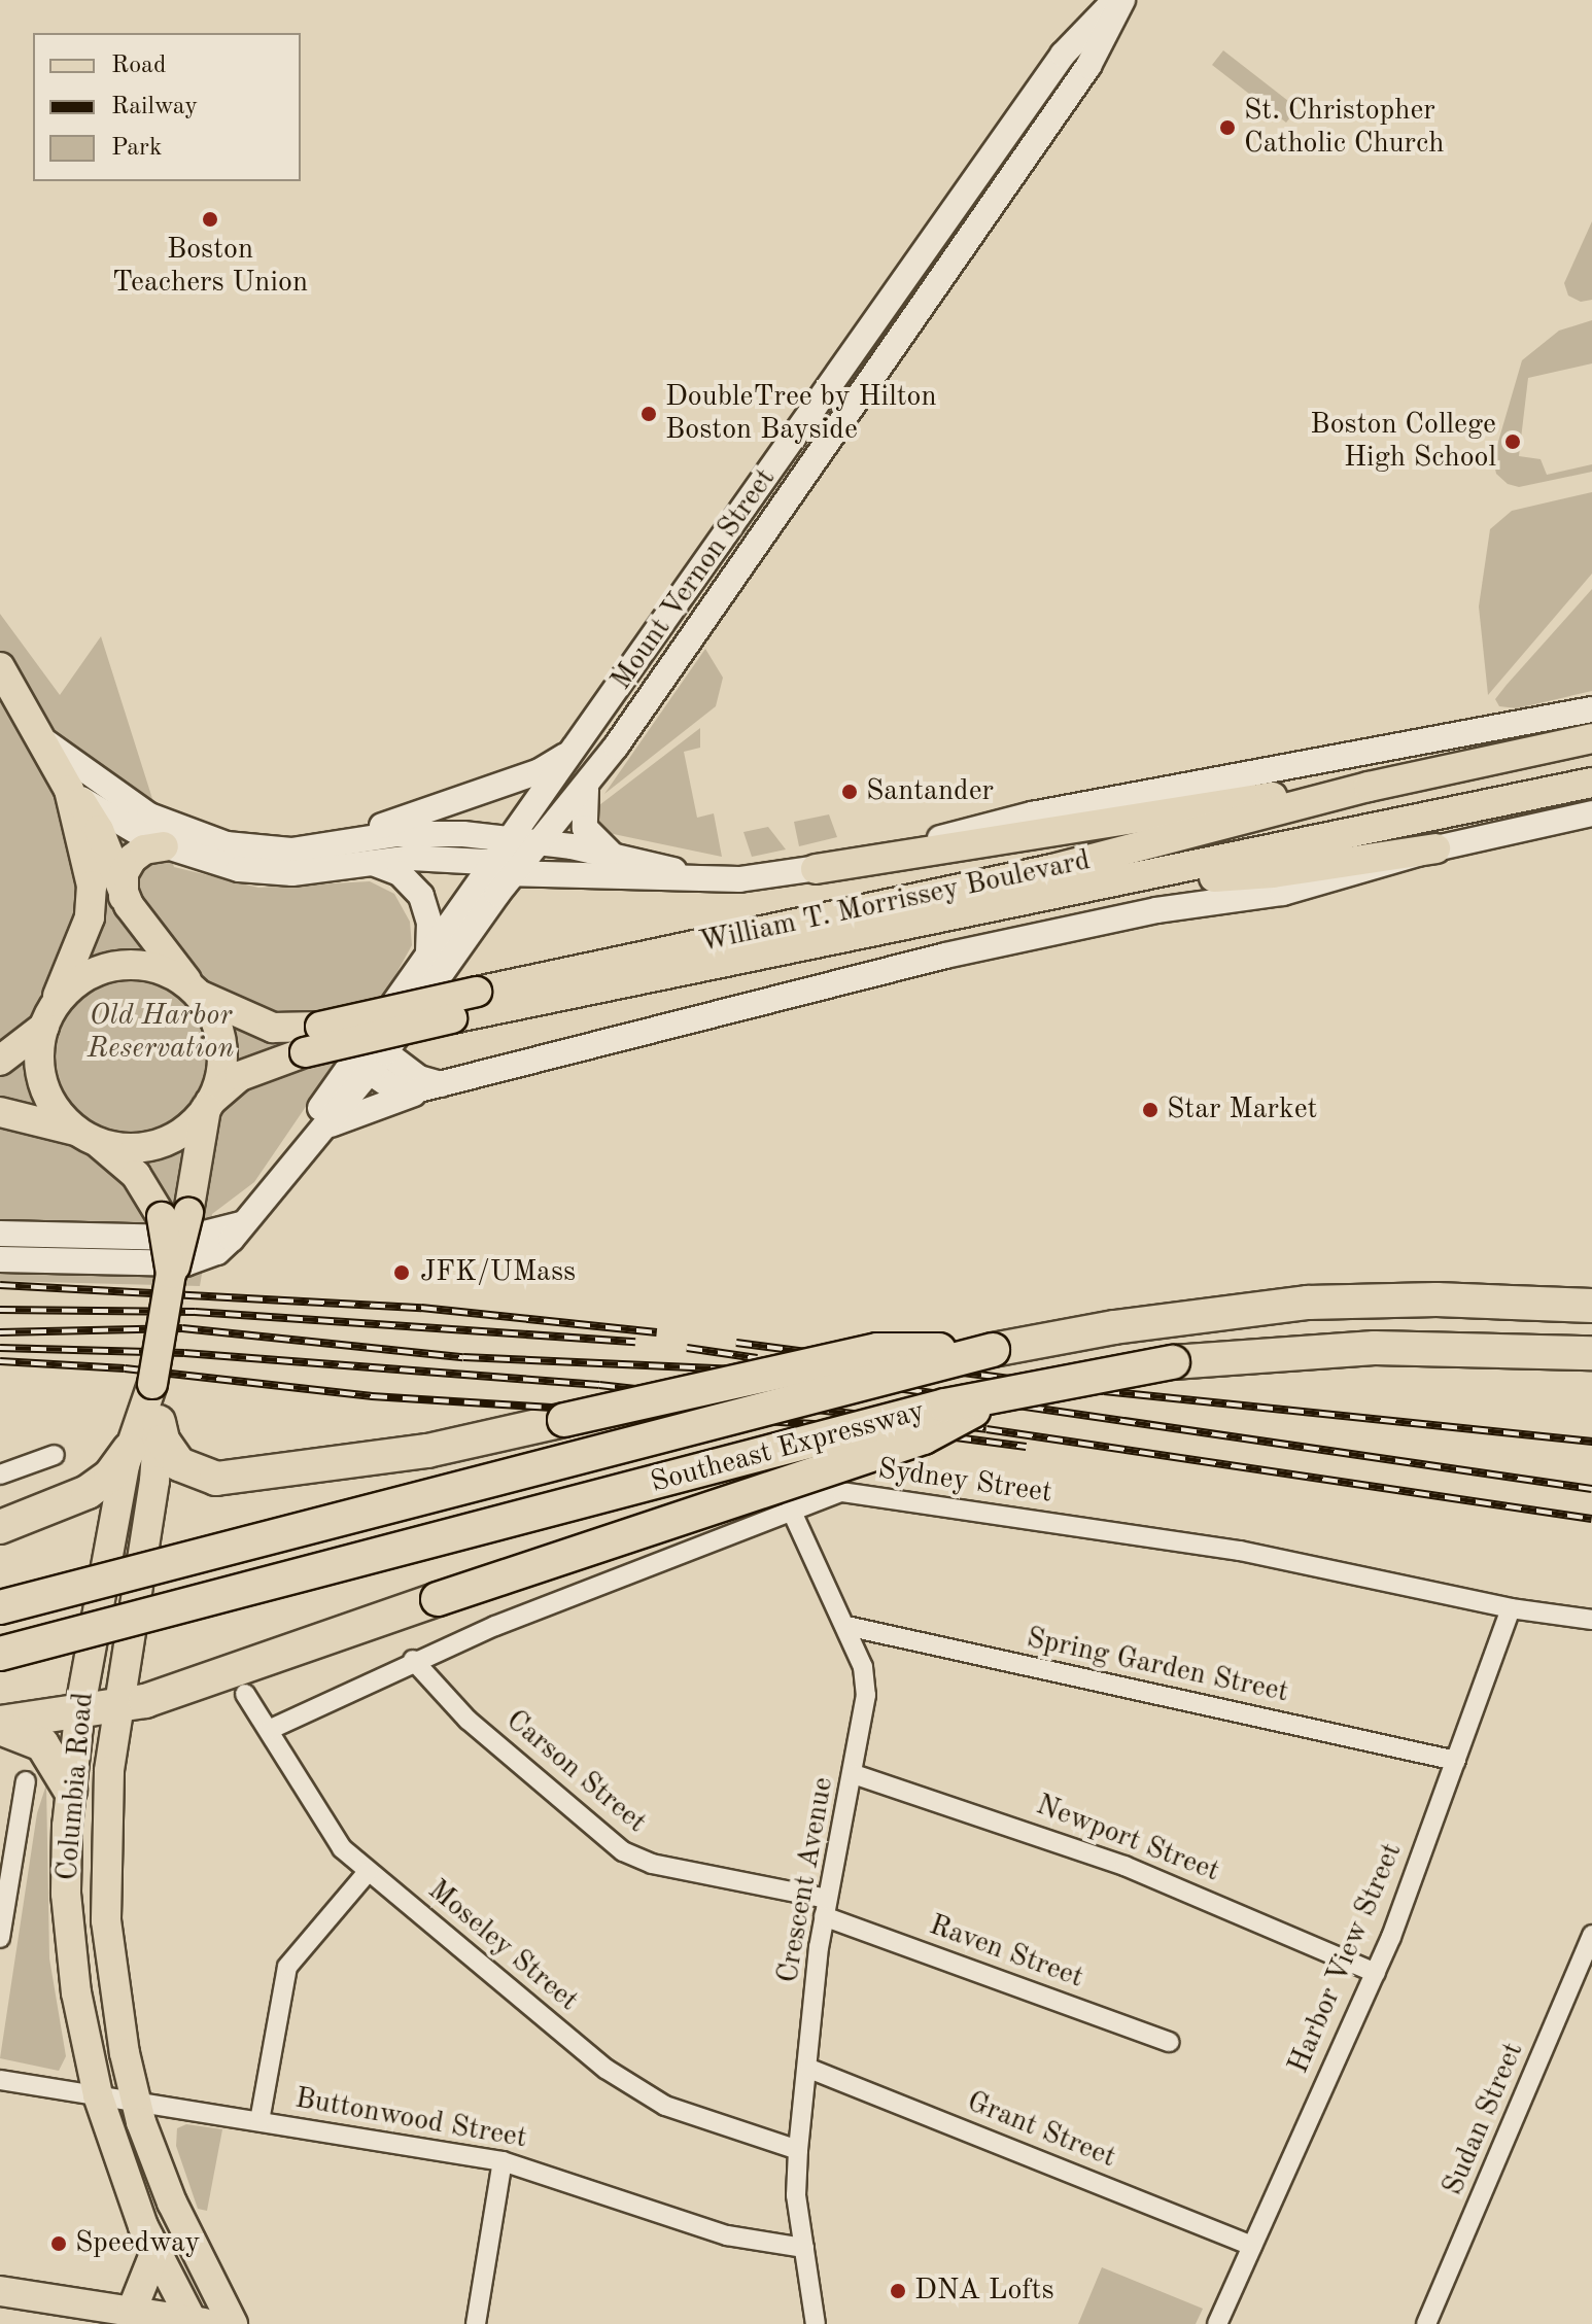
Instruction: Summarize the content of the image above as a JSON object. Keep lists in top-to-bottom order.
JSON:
{
  "streets": {
    "highway": ["Southeast Expressway"],
    "main road": ["William T. Morrissey Boulevard", "Columbia Road"],
    "street": [
      "Mount Vernon Street",
      "Sydney Street",
      "Spring Garden Street",
      "Carson Street",
      "Newport Street",
      "Crescent Avenue",
      "Moseley Street",
      "Raven Street",
      "Harbor View Street",
      "Buttonwood Street",
      "Sudan Street",
      "Grant Street"
    ]
  },
  "crossings": [
    ["Mount Vernon Street", "William T. Morrissey Boulevard"],
    ["William T. Morrissey Boulevard", "Columbia Road"],
    ["Sydney Street", "Carson Street"],
    ["Sydney Street", "Crescent Avenue"],
    ["Sydney Street", "Moseley Street"],
    ["Sydney Street", "Harbor View Street"],
    ["Spring Garden Street", "Crescent Avenue"],
    ["Spring Garden Street", "Harbor View Street"],
    ["Carson Street", "Crescent Avenue"],
    ["Carson Street", "Raven Street"],
    ["Columbia Road", "Buttonwood Street"],
    ["Newport Street", "Crescent Avenue"],
    ["Newport Street", "Harbor View Street"],
    ["Crescent Avenue", "Moseley Street"],
    ["Crescent Avenue", "Raven Street"],
    ["Crescent Avenue", "Buttonwood Street"],
    ["Crescent Avenue", "Grant Street"],
    ["Harbor View Street", "Grant Street"]
  ],
  "parks": ["Old Harbor Reservation"],
  "places": [
    "St. Christopher Catholic Church",
    "Boston Teachers Union",
    "DoubleTree by Hilton Boston Bayside",
    "Boston College High School",
    "Santander",
    "Star Market",
    "JFK/UMass",
    "Speedway",
    "DNA Lofts"
  ],
  "legend": ["Road", "Railway", "Park"]
}
